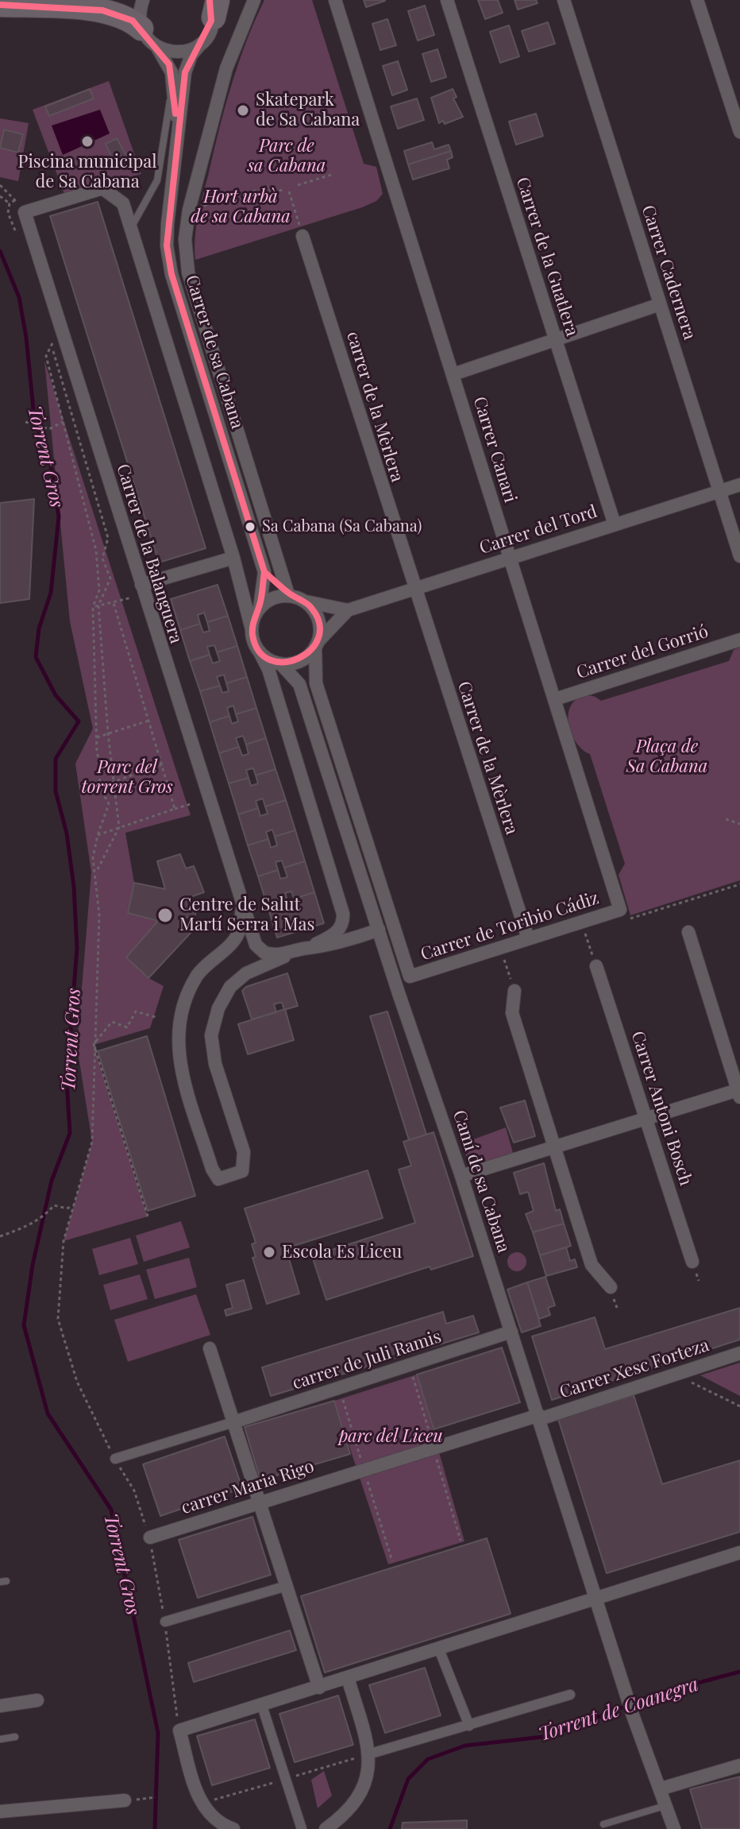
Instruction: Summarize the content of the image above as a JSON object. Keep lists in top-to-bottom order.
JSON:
{
  "streets": {
    "street": [
      "Carrer de la Guatlera",
      "Carrer Cadernera",
      "Carrer de sa Cabana",
      "carrer de la Mèrlera",
      "Carrer Canari",
      "Carrer del Tord",
      "Carrer de la Balanguera",
      "Carrer del Gorrió",
      "Carrer de la Mèrlera",
      "Carrer de Toribio Cádiz",
      "Carrer Antoni Bosch",
      "Camí de sa Cabana",
      "carrer de Juli Ramis",
      "Carrer Xesc Forteza",
      "carrer Maria Rigo"
    ]
  },
  "crossings": [
    ["Carrer de la Guatlera", "Carrer del Tord"],
    ["Carrer Cadernera", "Carrer del Tord"],
    ["Carrer de sa Cabana", "Carrer del Tord"],
    ["Carrer de sa Cabana", "Carrer de Toribio Cádiz"],
    ["carrer de la Mèrlera", "Carrer del Tord"],
    ["carrer de la Mèrlera", "Carrer de la Mèrlera"],
    ["Carrer Canari", "Carrer del Tord"],
    ["Carrer Canari", "Carrer del Gorrió"],
    ["Carrer Canari", "Carrer de Toribio Cádiz"],
    ["Carrer del Tord", "Carrer de la Mèrlera"],
    ["Carrer del Tord", "Carrer de Toribio Cádiz"],
    ["Carrer de la Mèrlera", "Carrer de Toribio Cádiz"],
    ["Camí de sa Cabana", "carrer de Juli Ramis"],
    ["Camí de sa Cabana", "Carrer Xesc Forteza"],
    ["Camí de sa Cabana", "carrer Maria Rigo"],
    ["Carrer Xesc Forteza", "carrer Maria Rigo"]
  ],
  "water": ["Torrent Gros", "Torrent de Coanegra"],
  "parks": [
    "Parc de sa Cabana",
    "Hort urbà de sa Cabana",
    "Plaça de Sa Cabana",
    "Parc del torrent Gros",
    "parc del Liceu"
  ],
  "places": [
    "Skatepark de Sa Cabana",
    "Piscina municipal de Sa Cabana",
    "Sa Cabana (Sa Cabana)",
    "Centre de Salut Martí Serra i Mas",
    "Escola Es Liceu"
  ]
}
